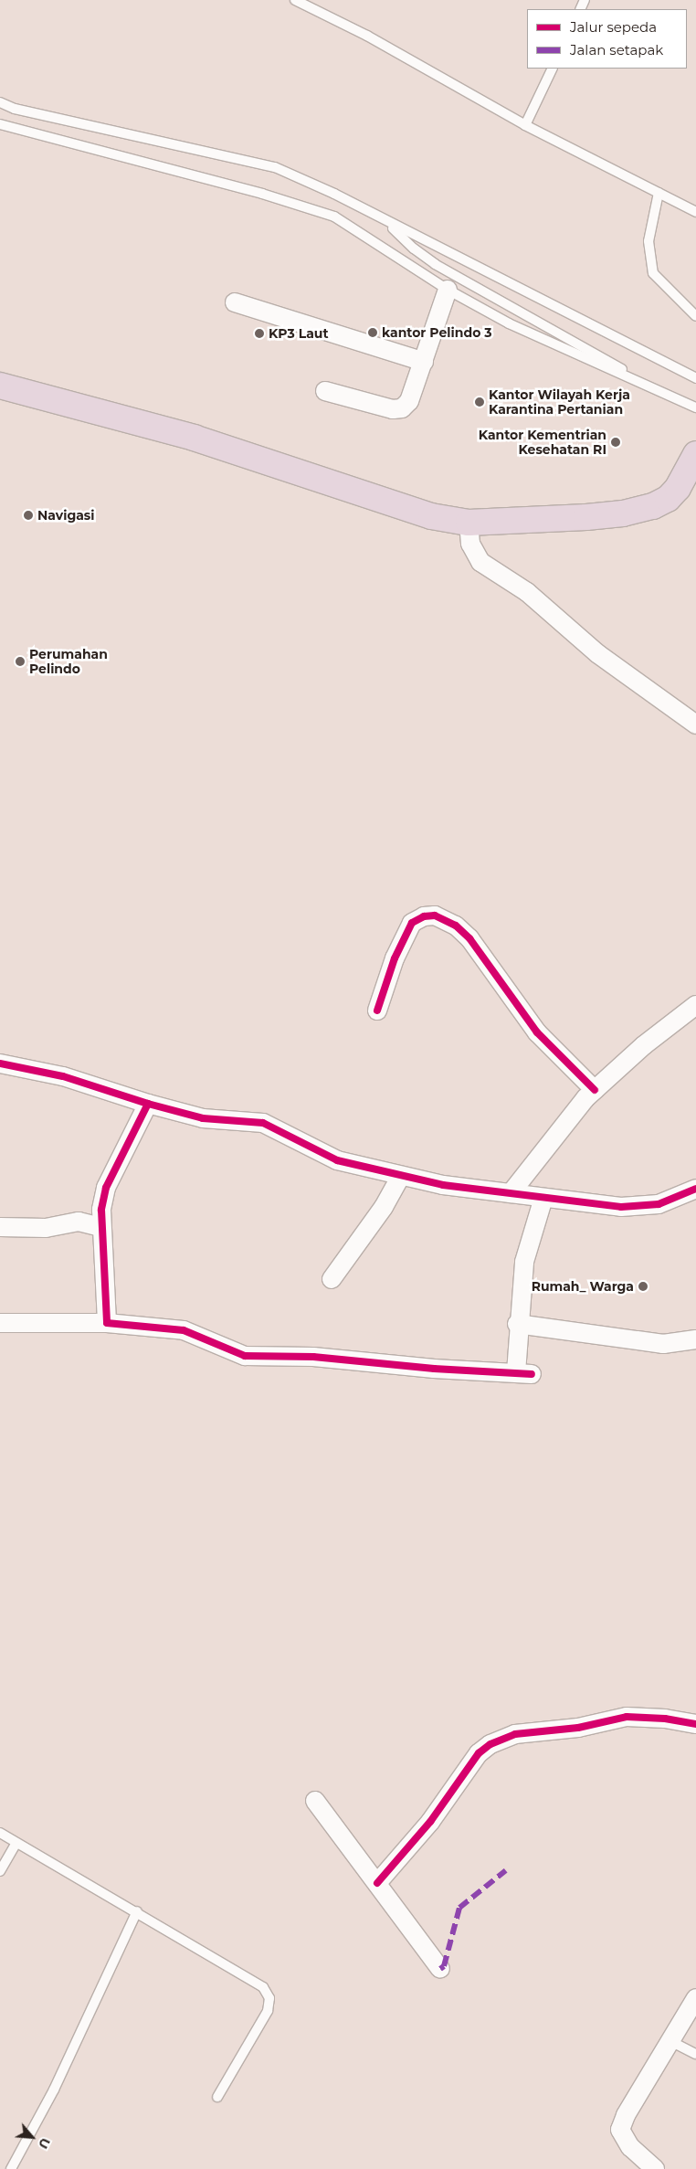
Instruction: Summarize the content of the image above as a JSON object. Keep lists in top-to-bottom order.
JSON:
{
  "places": [
    "kantor Pelindo 3",
    "KP3 Laut",
    "Kantor Wilayah Kerja Karantina Pertanian",
    "Kantor Kementrian Kesehatan RI",
    "Navigasi",
    "Perumahan Pelindo",
    "Rumah_ Warga"
  ],
  "legend": ["Jalur sepeda", "Jalan setapak"],
  "north": "bottom right"
}
